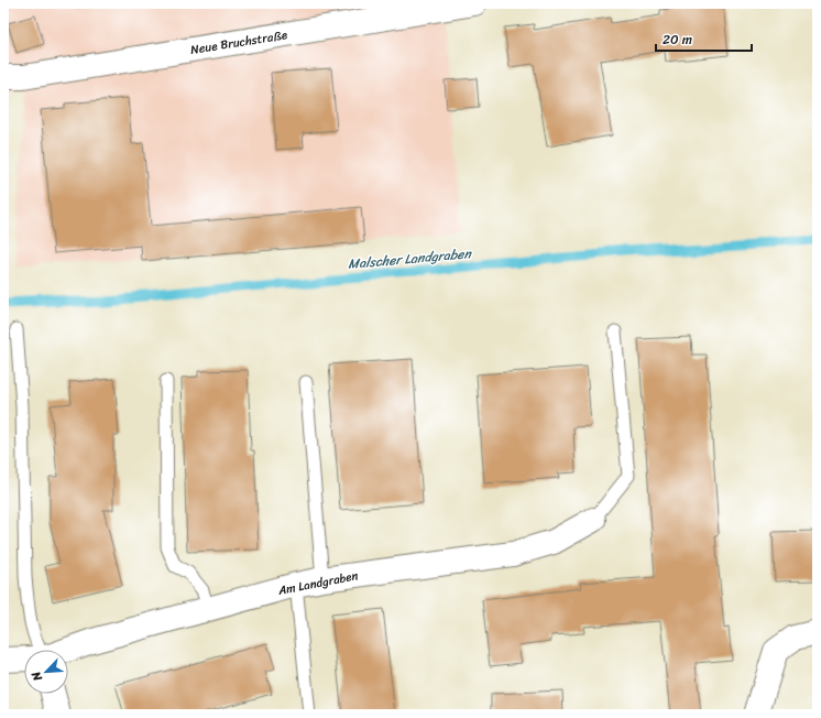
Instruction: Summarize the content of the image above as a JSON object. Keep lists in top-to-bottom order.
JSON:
{
  "streets": {
    "street": ["Neue Bruchstraße", "Am Landgraben"]
  },
  "water": ["Malscher Landgraben"],
  "scale_bar": "20 m",
  "north": "bottom left"
}
